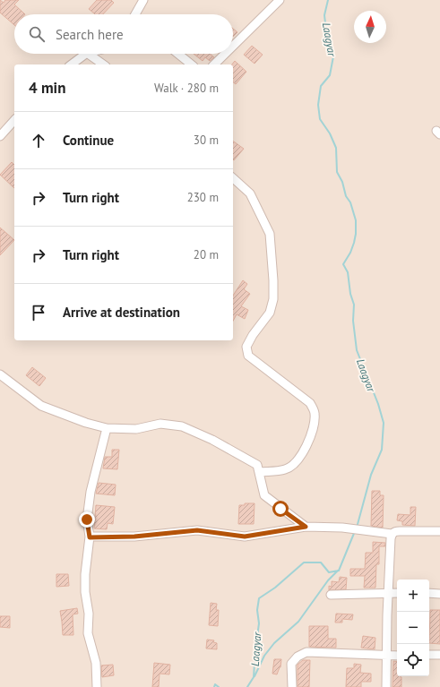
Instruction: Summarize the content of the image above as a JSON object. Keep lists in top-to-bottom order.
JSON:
{
  "water": ["Laagyar"],
  "north": "top",
  "page": {
    "search": "Search here",
    "heading": ["4 min", "Walk · 280 m"],
    "list": [
      ["Continue", "30 m"],
      ["Turn right", "230 m"],
      ["Turn right", "20 m"],
      "Arrive at destination"
    ],
    "map_buttons": ["+", "−"]
  }
}
